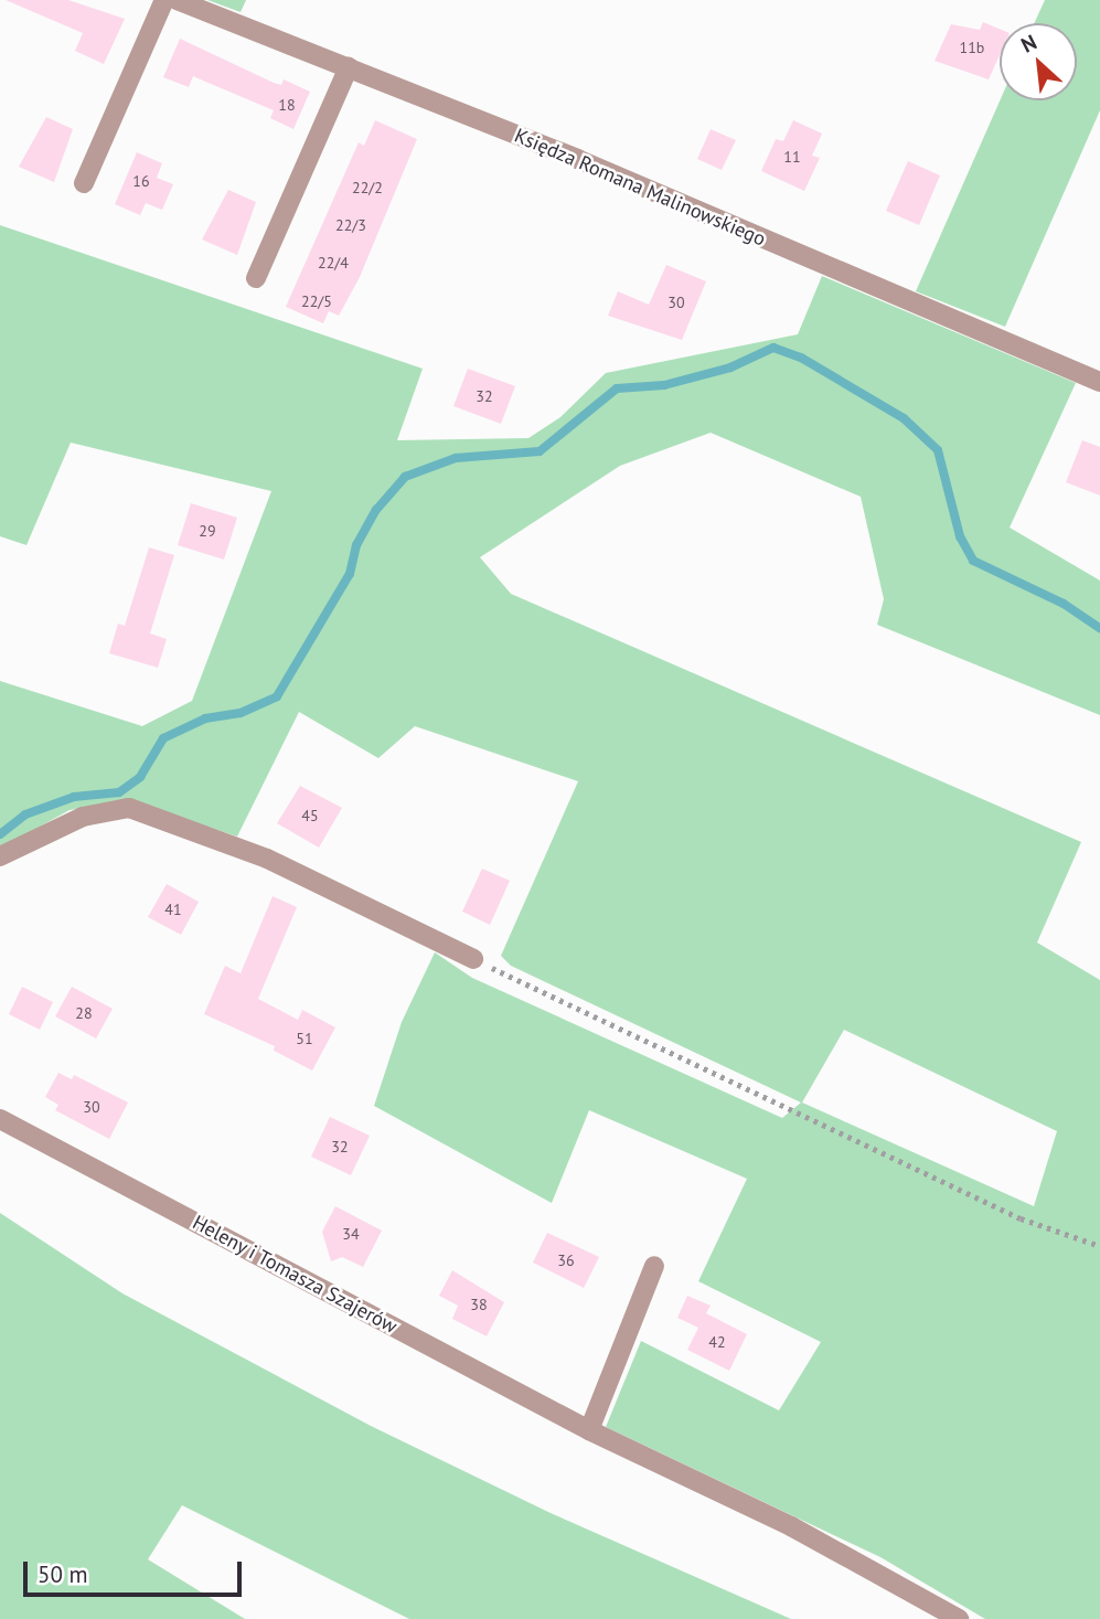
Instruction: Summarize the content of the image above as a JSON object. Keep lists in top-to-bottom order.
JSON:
{
  "streets": {
    "street": ["Księdza Romana Malinowskiego", "Heleny i Tomasza Szajerów"]
  },
  "house_numbers": [
    "11b",
    "18",
    "11",
    "16",
    "22/2",
    "22/3",
    "22/4",
    "22/5",
    "30",
    "32",
    "29",
    "45",
    "41",
    "28",
    "51",
    "30",
    "32",
    "34",
    "36",
    "38",
    "42"
  ],
  "scale_bar": "50 m",
  "north": "top left"
}
